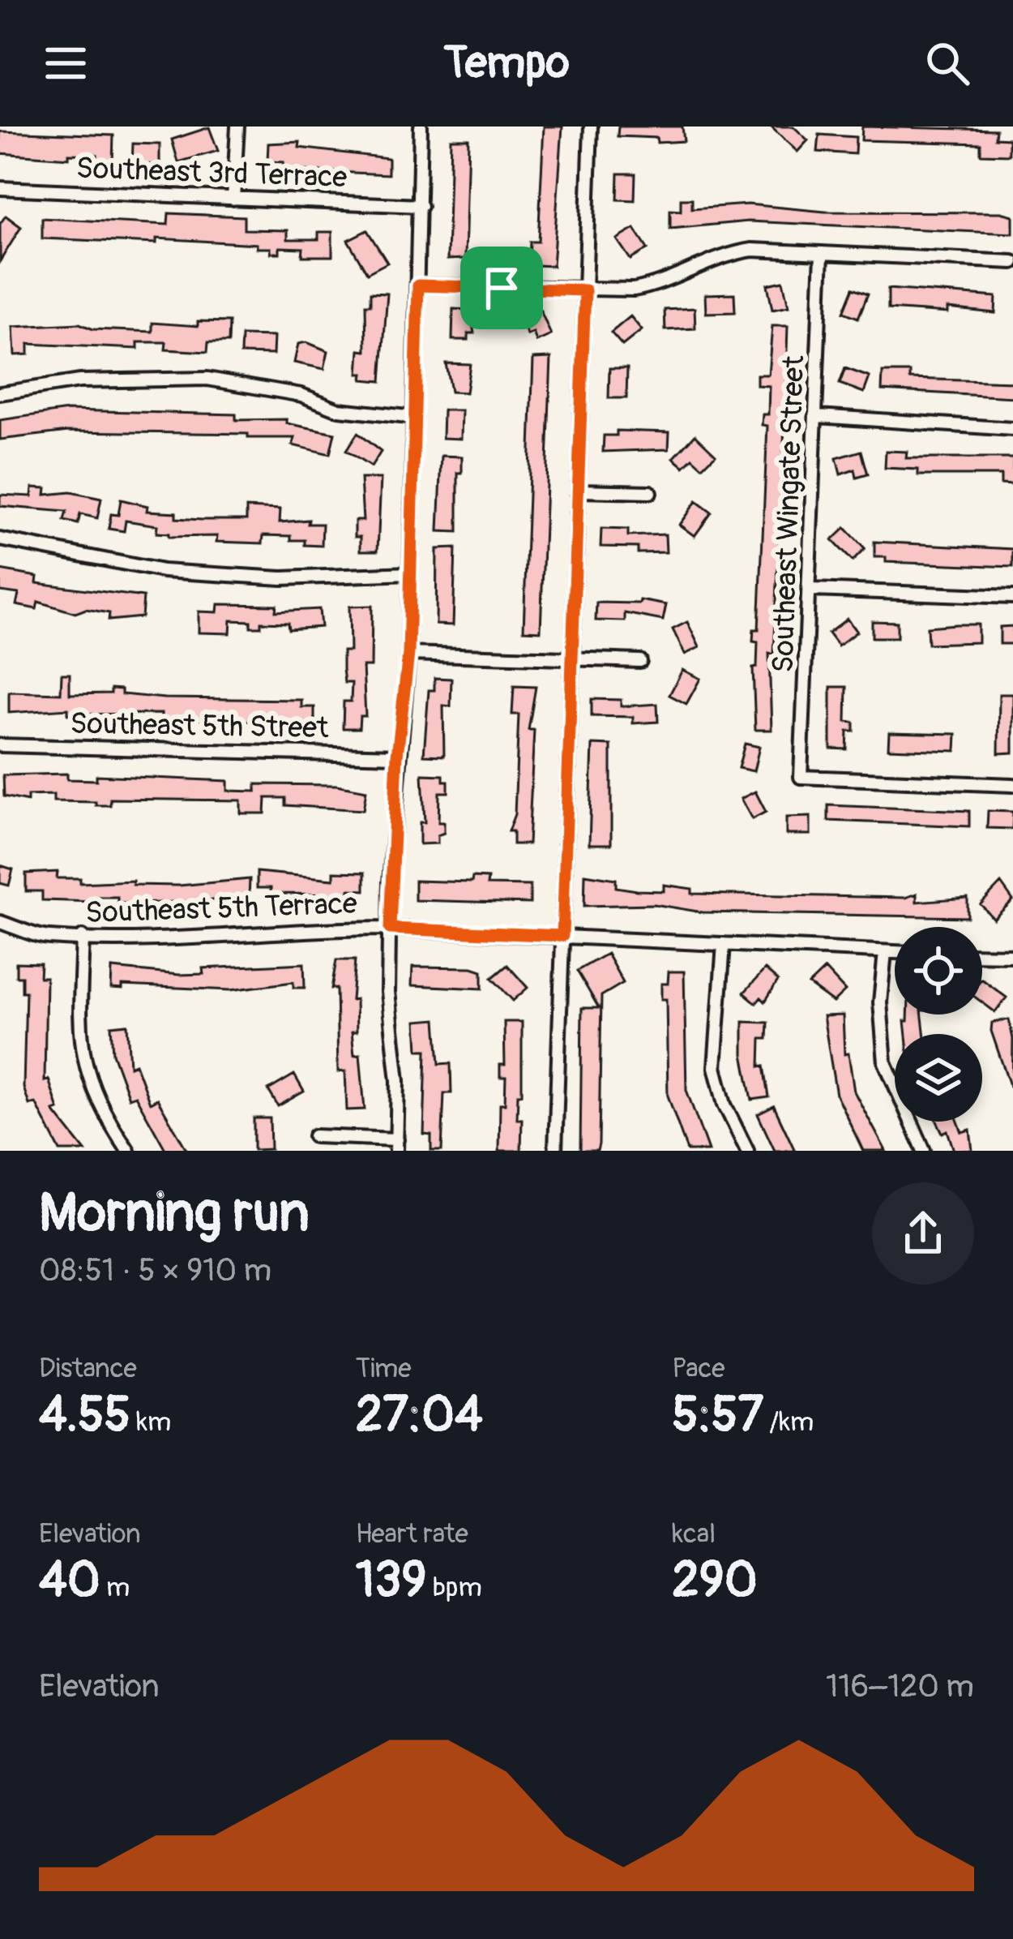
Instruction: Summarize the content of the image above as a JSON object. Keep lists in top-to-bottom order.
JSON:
{
  "streets": {
    "street": [
      "Southeast 3rd Terrace",
      "Southeast Wingate Street",
      "Southeast 5th Street",
      "Southeast 5th Terrace"
    ]
  },
  "page": {
    "header": "Tempo",
    "heading": ["Morning run", "08:51 · 5 × 910 m"],
    "stats": [
      ["Distance", "4.55 km"],
      ["Time", "27:04"],
      ["Pace", "5:57 /km"],
      ["Elevation", "40 m"],
      ["Heart rate", "139 bpm"],
      ["kcal", "290"]
    ],
    "chart": ["Elevation", "116–120 m"]
  }
}
